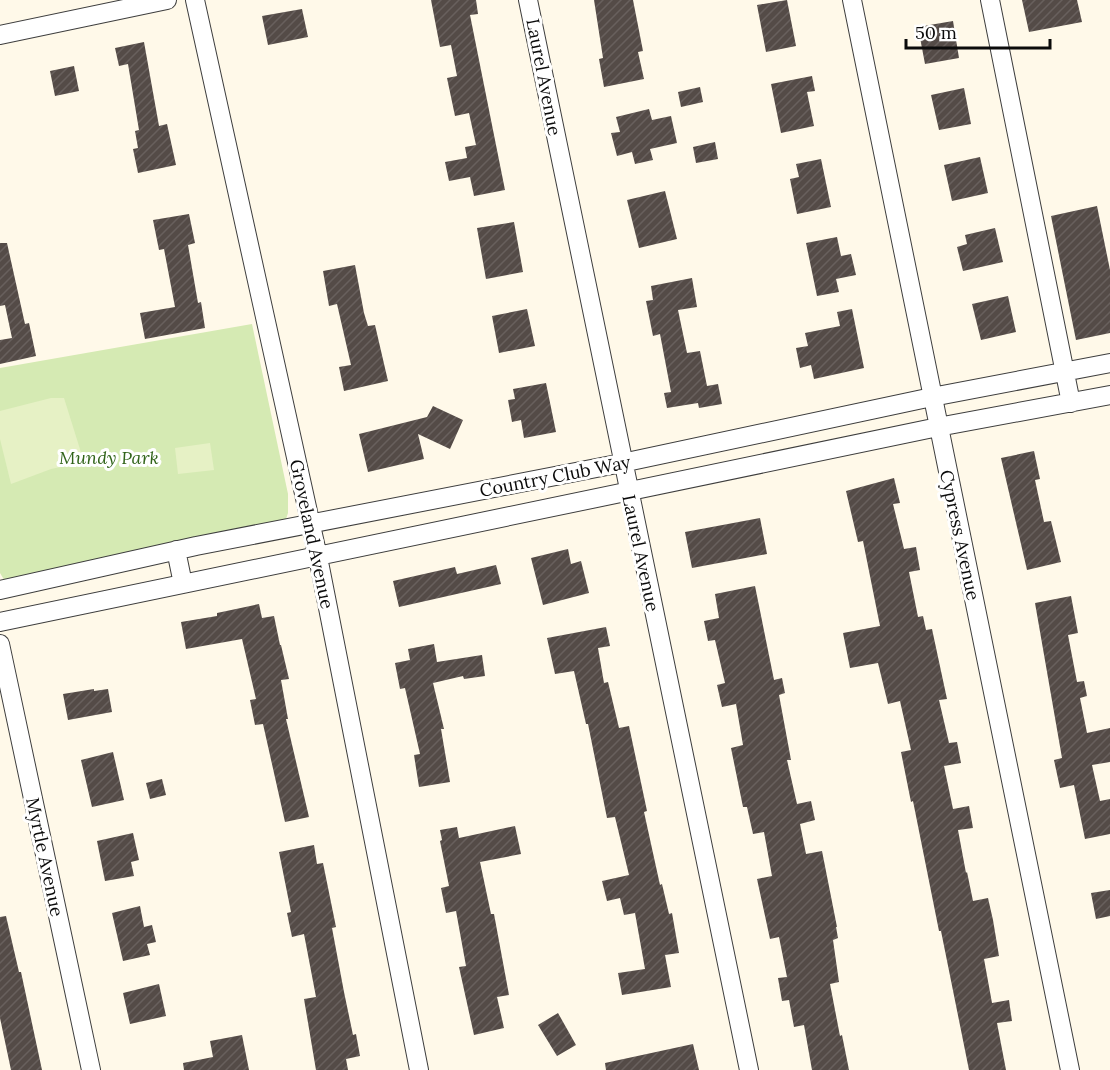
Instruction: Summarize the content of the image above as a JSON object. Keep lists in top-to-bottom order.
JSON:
{
  "streets": {
    "street": [
      "Laurel Avenue",
      "Country Club Way",
      "Groveland Avenue",
      "Cypress Avenue",
      "Myrtle Avenue"
    ]
  },
  "crossings": [
    ["Laurel Avenue", "Country Club Way"],
    ["Country Club Way", "Groveland Avenue"],
    ["Country Club Way", "Cypress Avenue"]
  ],
  "parks": ["Mundy Park"],
  "scale_bar": "50 m"
}
